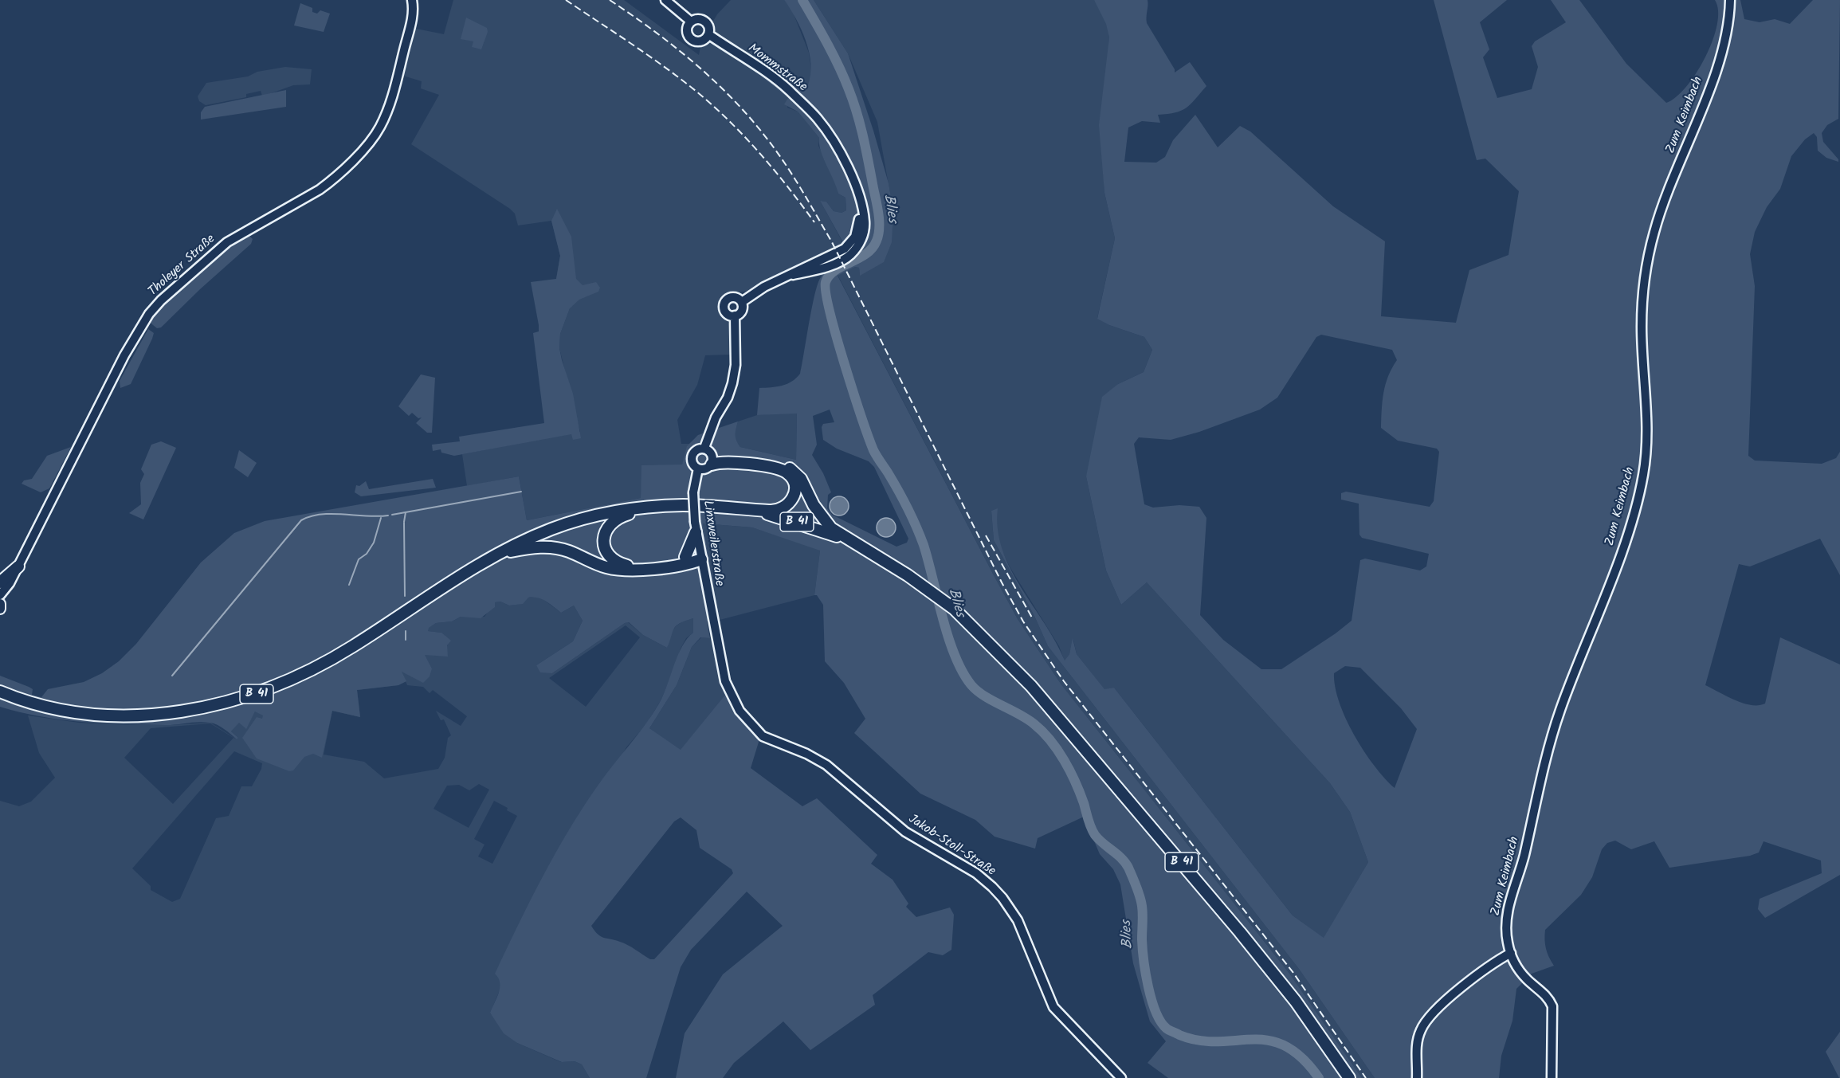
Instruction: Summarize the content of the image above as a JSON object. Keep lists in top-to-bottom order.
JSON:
{
  "streets": {
    "highway": ["B 41"],
    "main road": [
      "Mommstraße",
      "Zum Keimbach",
      "Tholeyer Straße",
      "Linxweilerstraße",
      "Jakob-Stoll-Straße"
    ]
  },
  "crossings": [
    ["Mommstraße", "Linxweilerstraße"],
    ["Linxweilerstraße", "Jakob-Stoll-Straße"]
  ],
  "water": ["Blies"]
}
